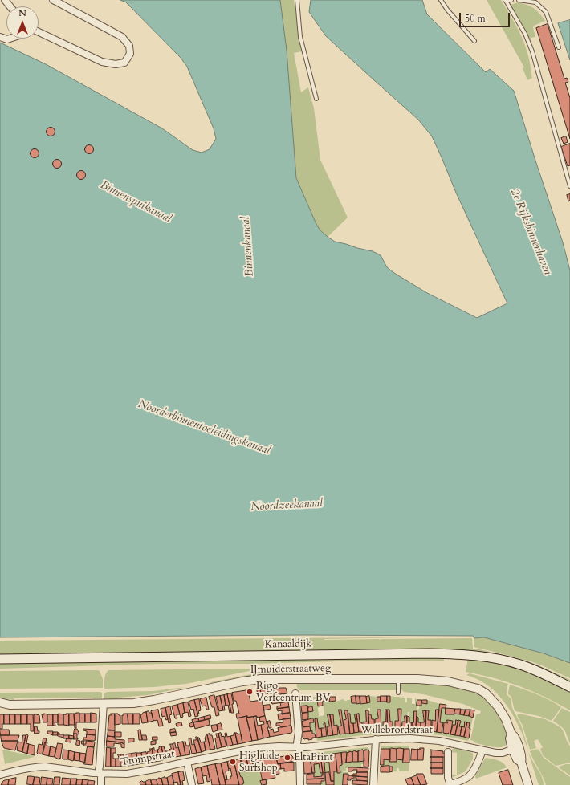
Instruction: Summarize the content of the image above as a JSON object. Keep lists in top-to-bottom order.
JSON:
{
  "streets": {
    "main road": ["Kanaaldijk"],
    "street": ["IJmuiderstraatweg", "Willebrordstraat", "Trompstraat"]
  },
  "crossings": [
    ["IJmuiderstraatweg", "Willebrordstraat"],
    ["Willebrordstraat", "Trompstraat"]
  ],
  "water": [
    "Binnenspuikanaal",
    "2e Rijksbinnenhaven",
    "Binnenkanaal",
    "Noorderbinnentoeleidingskanaal",
    "Noordzeekanaal"
  ],
  "places": ["Rigo Verfcentrum BV", "EltaPrint", "Hightide Surfshop"],
  "scale_bar": "50 m",
  "north": "top"
}
